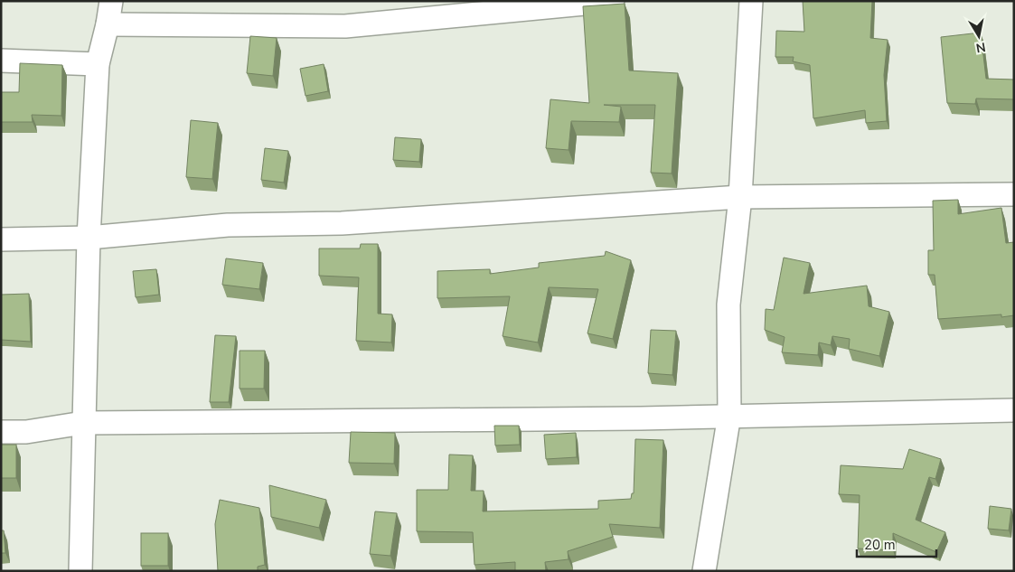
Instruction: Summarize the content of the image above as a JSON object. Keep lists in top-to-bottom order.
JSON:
{
  "scale_bar": "20 m",
  "north": "bottom"
}
